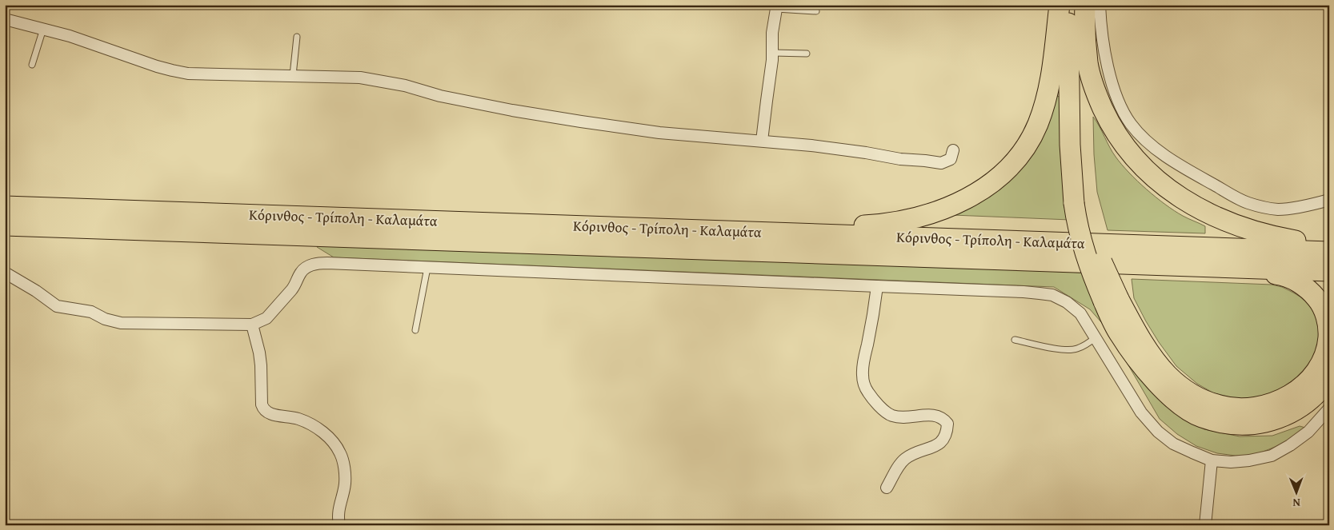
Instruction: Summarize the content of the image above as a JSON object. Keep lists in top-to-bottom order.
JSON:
{
  "streets": {
    "highway": ["Κόρινθος - Τρίπολη - Καλαμάτα"]
  },
  "north": "bottom"
}
